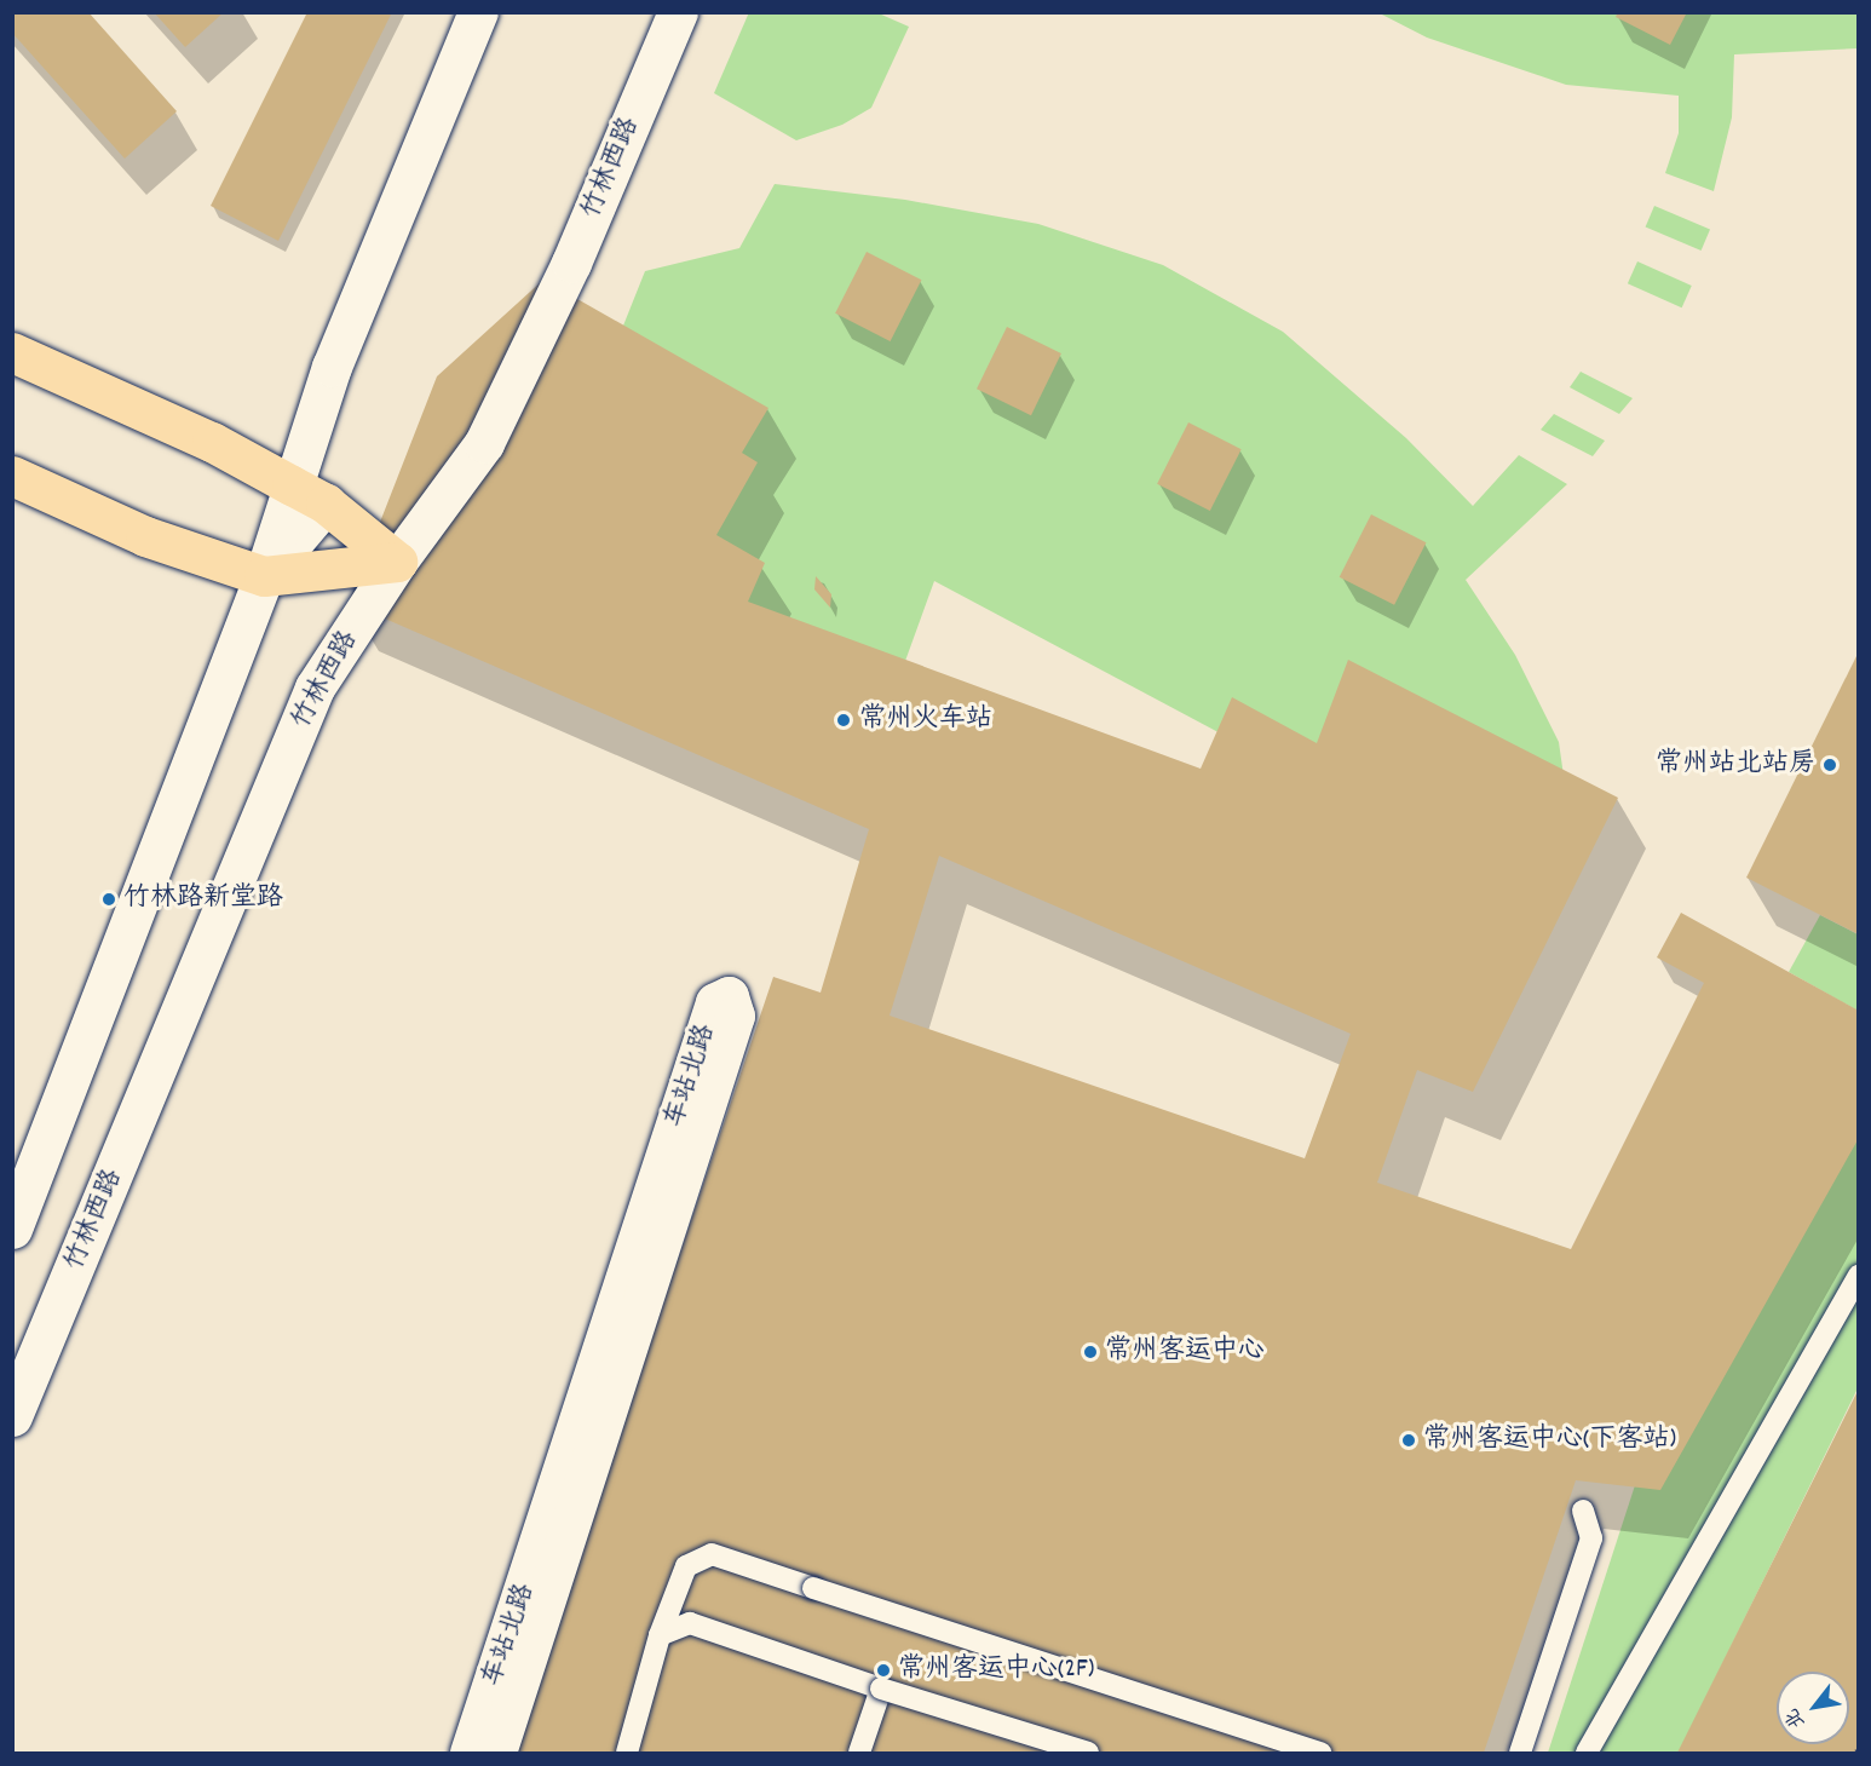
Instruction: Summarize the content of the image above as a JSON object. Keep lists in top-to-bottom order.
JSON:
{
  "streets": {
    "main road": ["竹林西路", "车站北路"]
  },
  "places": [
    "常州火车站",
    "常州站北站房",
    "竹林路新堂路",
    "常州客运中心",
    "常州客运中心(下客站)",
    "常州客运中心(2F)"
  ],
  "north": "bottom left"
}
